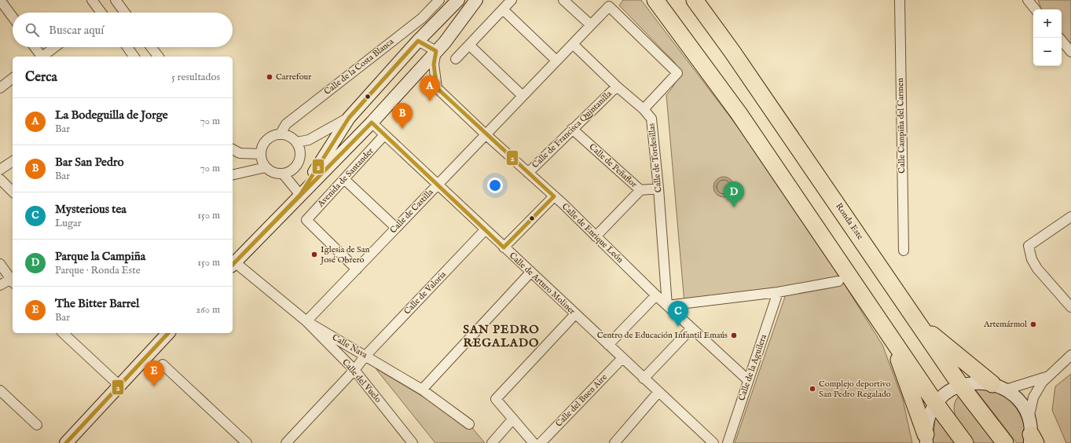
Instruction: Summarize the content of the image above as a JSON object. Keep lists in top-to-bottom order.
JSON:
{
  "streets": {
    "highway": ["Ronda Este"],
    "street": [
      "Calle de la Costa Blanca",
      "Calle Campiña del Carmen",
      "Calle de Francisca Quintanilla",
      "Calle de Tordesillas",
      "Calle de Peñaflor",
      "Avenida de Santander",
      "Calle de Castilla",
      "Calle de Enrique León",
      "Calle de Arturo Moliner",
      "Calle de Valoria",
      "Calle Nava",
      "Calle de la Aguilera",
      "Calle del Vuelo",
      "Calle del Buen Aire"
    ]
  },
  "crossings": [
    ["Calle de Francisca Quintanilla", "Calle de Tordesillas"],
    ["Calle de Francisca Quintanilla", "Calle de Peñaflor"],
    ["Calle de Francisca Quintanilla", "Calle de Enrique León"],
    ["Calle de Tordesillas", "Calle de Peñaflor"],
    ["Calle de Tordesillas", "Calle de Castilla"],
    ["Calle de Tordesillas", "Calle de Enrique León"],
    ["Avenida de Santander", "Calle de Castilla"],
    ["Avenida de Santander", "Calle de Arturo Moliner"],
    ["Calle de Castilla", "Calle de Enrique León"],
    ["Calle de Castilla", "Calle de Arturo Moliner"],
    ["Calle de Castilla", "Calle Nava"],
    ["Calle de Castilla", "Calle del Vuelo"],
    ["Calle de Enrique León", "Calle de la Aguilera"],
    ["Calle de Arturo Moliner", "Calle de Valoria"],
    ["Calle de Arturo Moliner", "Calle del Buen Aire"],
    ["Calle de Valoria", "Calle Nava"],
    ["Calle de Valoria", "Calle del Vuelo"],
    ["Calle Nava", "Calle del Vuelo"]
  ],
  "districts": ["SAN PEDRO REGALADO"],
  "places": [
    "Carrefour",
    "Iglesia de San José Obrero",
    "Artemármol",
    "Centro de Educación Infantil Emaús",
    "Complejo deportivo San Pedro Regalado"
  ],
  "lines": ["transit line 2"],
  "page": {
    "map_buttons": ["+", "−"],
    "search": "Buscar aquí",
    "heading": ["Cerca", "5 resultados"],
    "pins": [
      "A",
      "B",
      "D",
      "C",
      "E"
    ],
    "list": [
      {
        "mark": "A",
        "name": "La Bodeguilla de Jorge",
        "note": "Bar",
        "value": "70 m"
      },
      {
        "mark": "B",
        "name": "Bar San Pedro",
        "note": "Bar",
        "value": "70 m"
      },
      {
        "mark": "C",
        "name": "Mysterious tea",
        "note": "Lugar",
        "value": "150 m"
      },
      {
        "mark": "D",
        "name": "Parque la Campiña",
        "note": "Parque · Ronda Este",
        "value": "150 m"
      },
      {
        "mark": "E",
        "name": "The Bitter Barrel",
        "note": "Bar",
        "value": "260 m"
      }
    ]
  }
}
